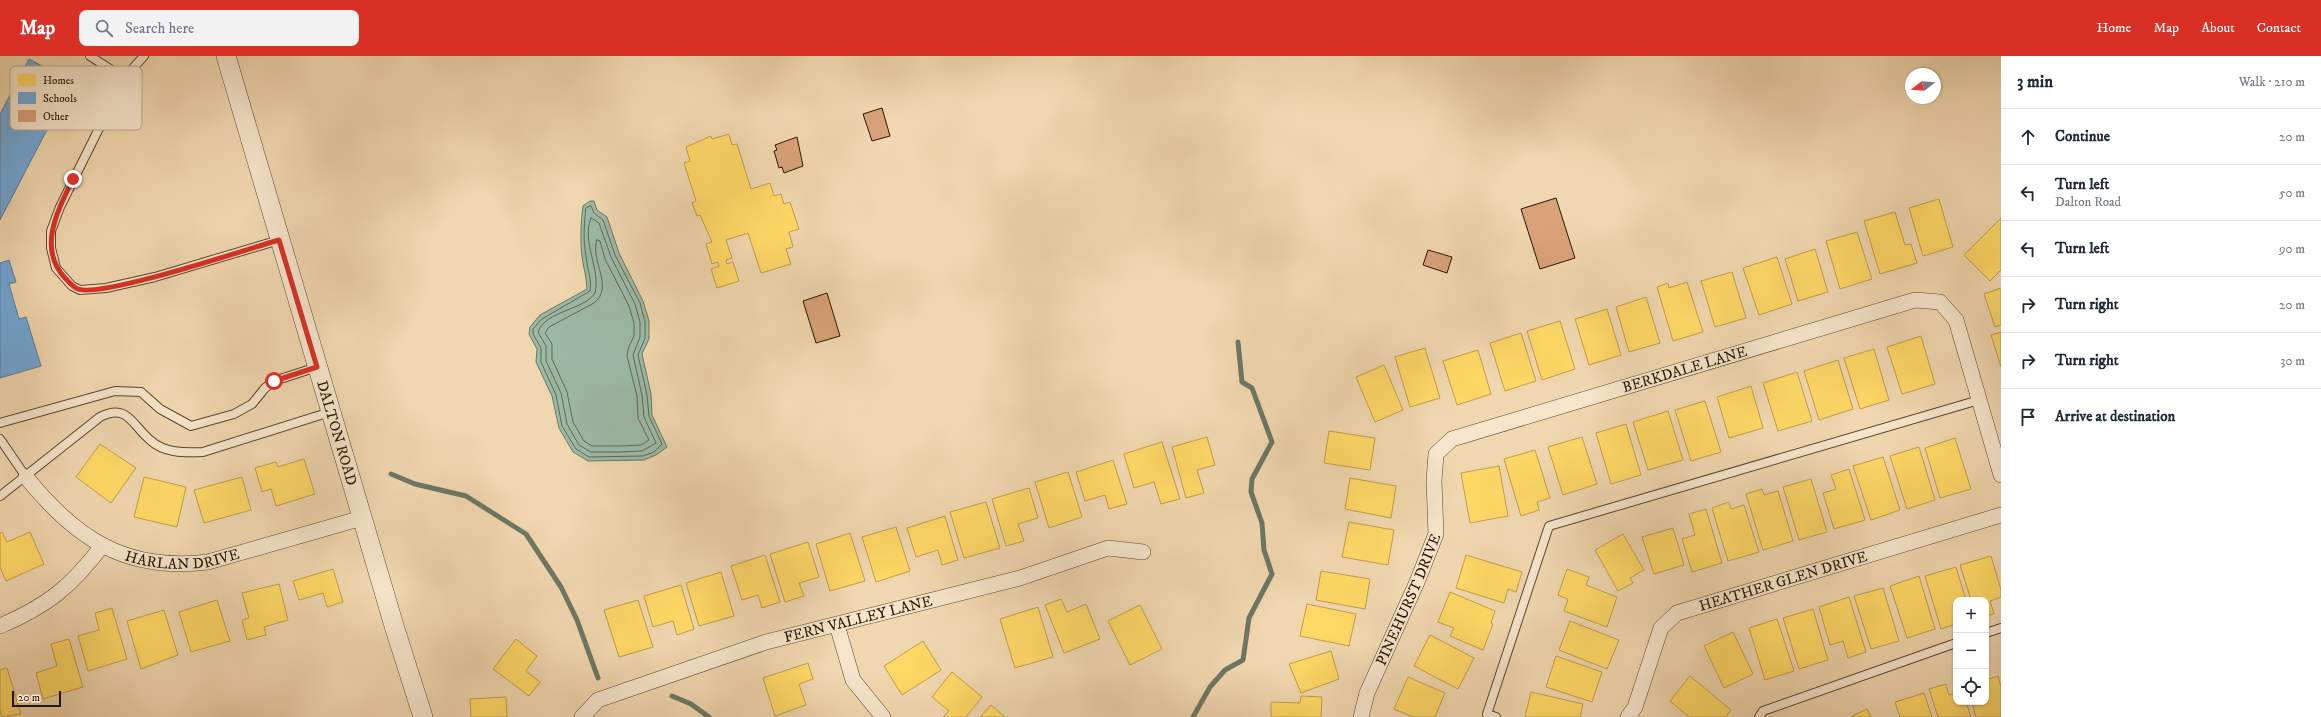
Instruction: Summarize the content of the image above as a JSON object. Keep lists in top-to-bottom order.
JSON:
{
  "streets": {
    "street": [
      "BERKDALE LANE",
      "DALTON ROAD",
      "HARLAN DRIVE",
      "HEATHER GLEN DRIVE",
      "PINEHURST DRIVE",
      "FERN VALLEY LANE"
    ]
  },
  "crossings": [
    ["BERKDALE LANE", "PINEHURST DRIVE"],
    ["DALTON ROAD", "HARLAN DRIVE"]
  ],
  "legend": ["Homes", "Schools", "Other"],
  "scale_bar": "20 m",
  "north": "left",
  "page": {
    "header": "Map",
    "search": "Search here",
    "nav": [
      "Home",
      "Map",
      "About",
      "Contact"
    ],
    "heading": ["3 min", "Walk · 210 m"],
    "list": [
      ["Continue", "20 m"],
      ["Turn left", "Dalton Road", "50 m"],
      ["Turn left", "90 m"],
      ["Turn right", "20 m"],
      ["Turn right", "30 m"],
      "Arrive at destination"
    ],
    "map_buttons": ["+", "−"],
    "scale": "20 m"
  }
}
